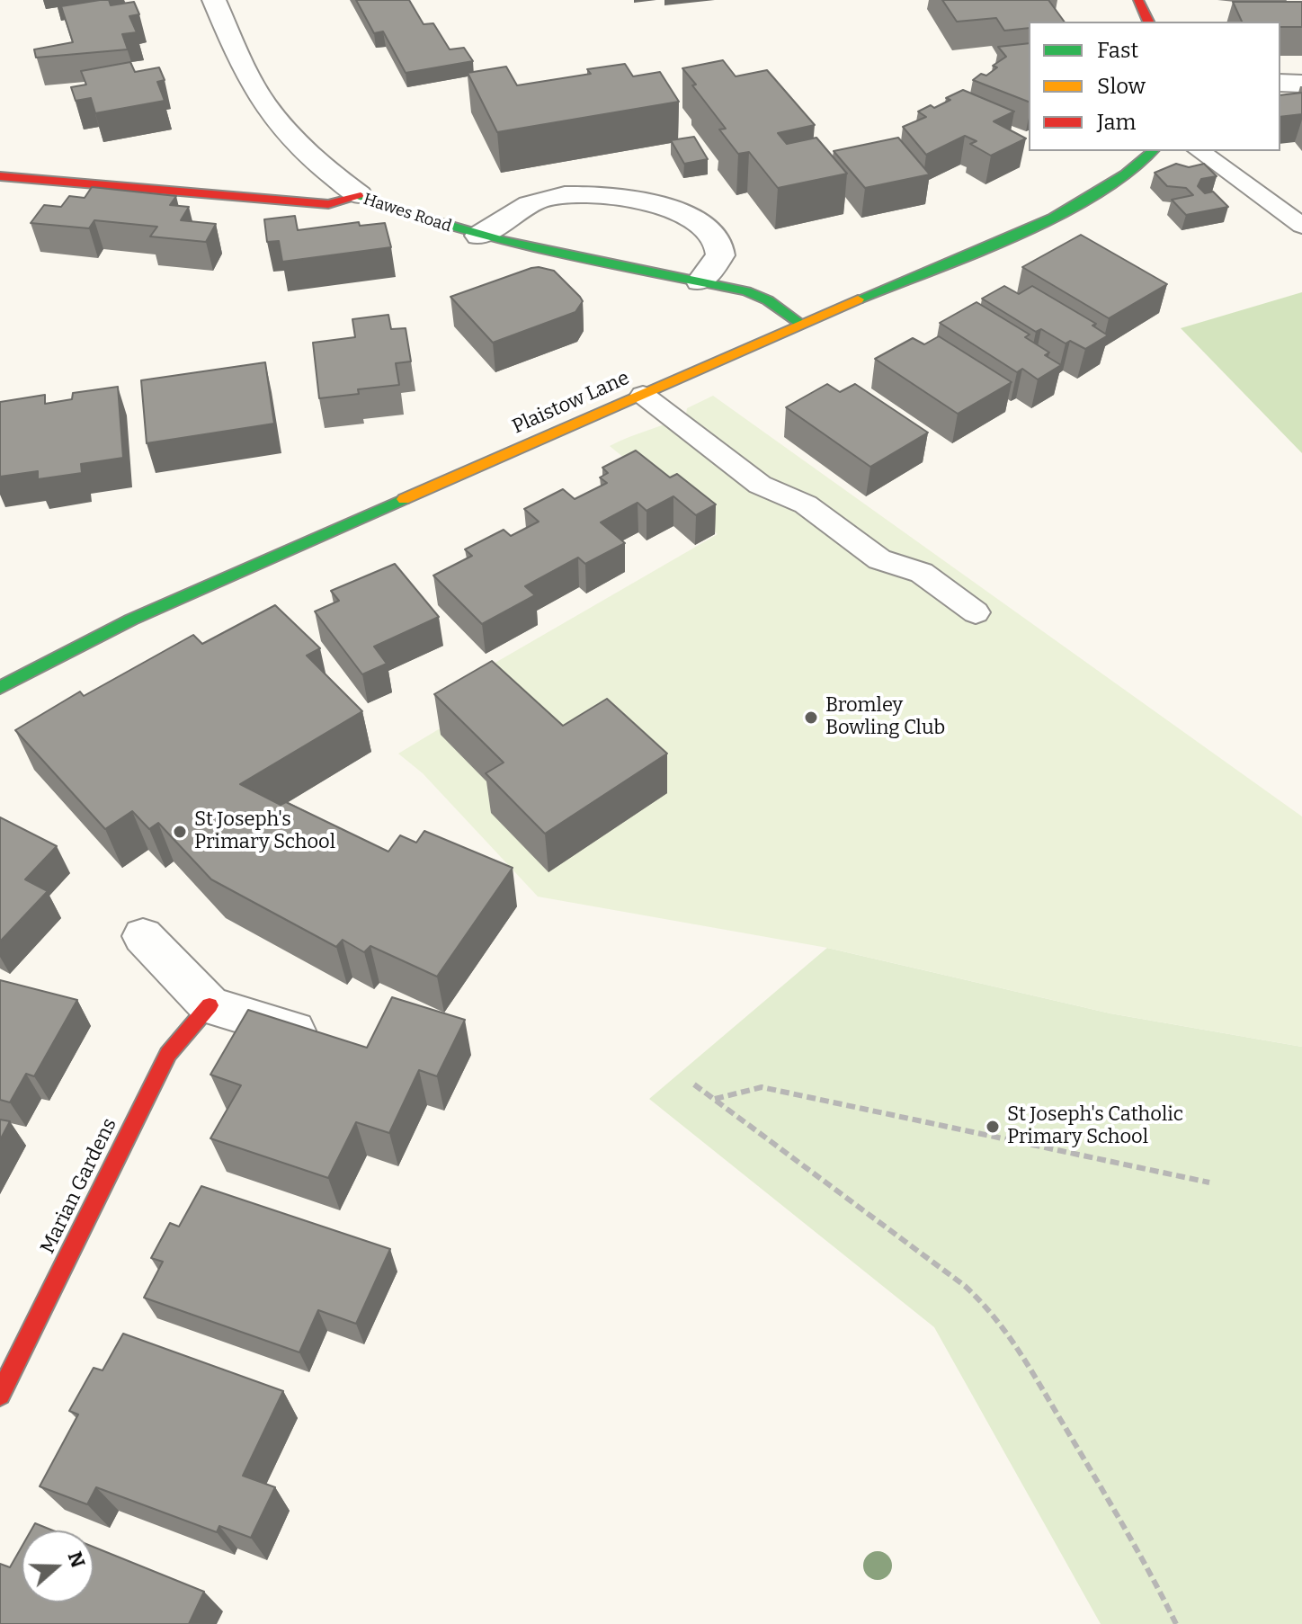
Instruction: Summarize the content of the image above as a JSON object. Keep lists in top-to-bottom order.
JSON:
{
  "streets": {
    "street": ["Hawes Road", "Plaistow Lane", "Marian Gardens"]
  },
  "crossings": [
    ["Hawes Road", "Plaistow Lane"]
  ],
  "places": ["Bromley Bowling Club", "St Joseph's Primary School", "St Joseph's Catholic Primary School"],
  "legend": ["Fast", "Slow", "Jam"],
  "north": "right"
}
